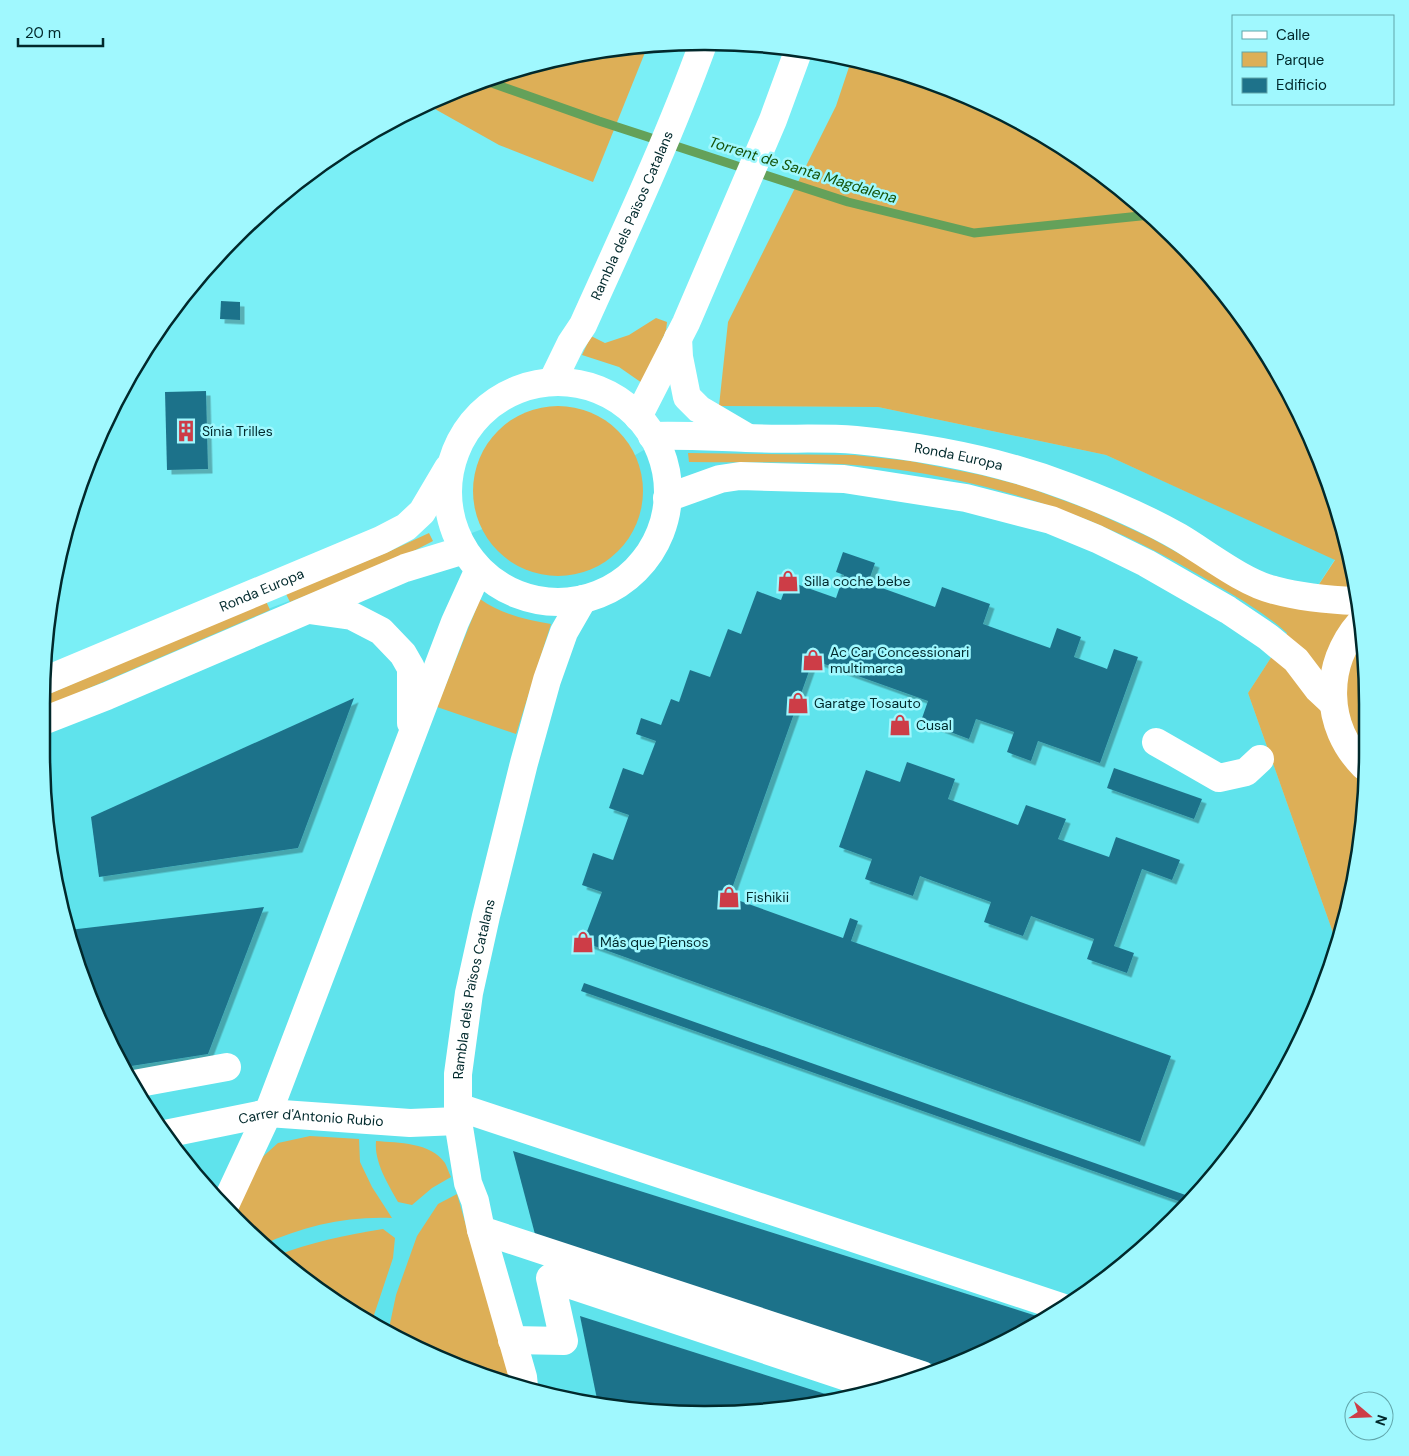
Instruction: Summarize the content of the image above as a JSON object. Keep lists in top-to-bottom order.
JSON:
{
  "streets": {
    "main road": ["Rambla dels Països Catalans", "Ronda Europa", "Carrer d'Antonio Rubio"]
  },
  "crossings": [
    ["Rambla dels Països Catalans", "Ronda Europa"],
    ["Rambla dels Països Catalans", "Carrer d'Antonio Rubio"]
  ],
  "water": ["Torrent de Santa Magdalena"],
  "places": {
    "building": ["Sínia Trilles"],
    "shop": [
      "Silla coche bebe",
      "Ac Car Concessionari multimarca",
      "Garatge Tosauto",
      "Cusal",
      "Fishikii",
      "Más que Piensos"
    ]
  },
  "legend": ["Calle", "Parque", "Edificio"],
  "scale_bar": "20 m",
  "north": "right"
}
